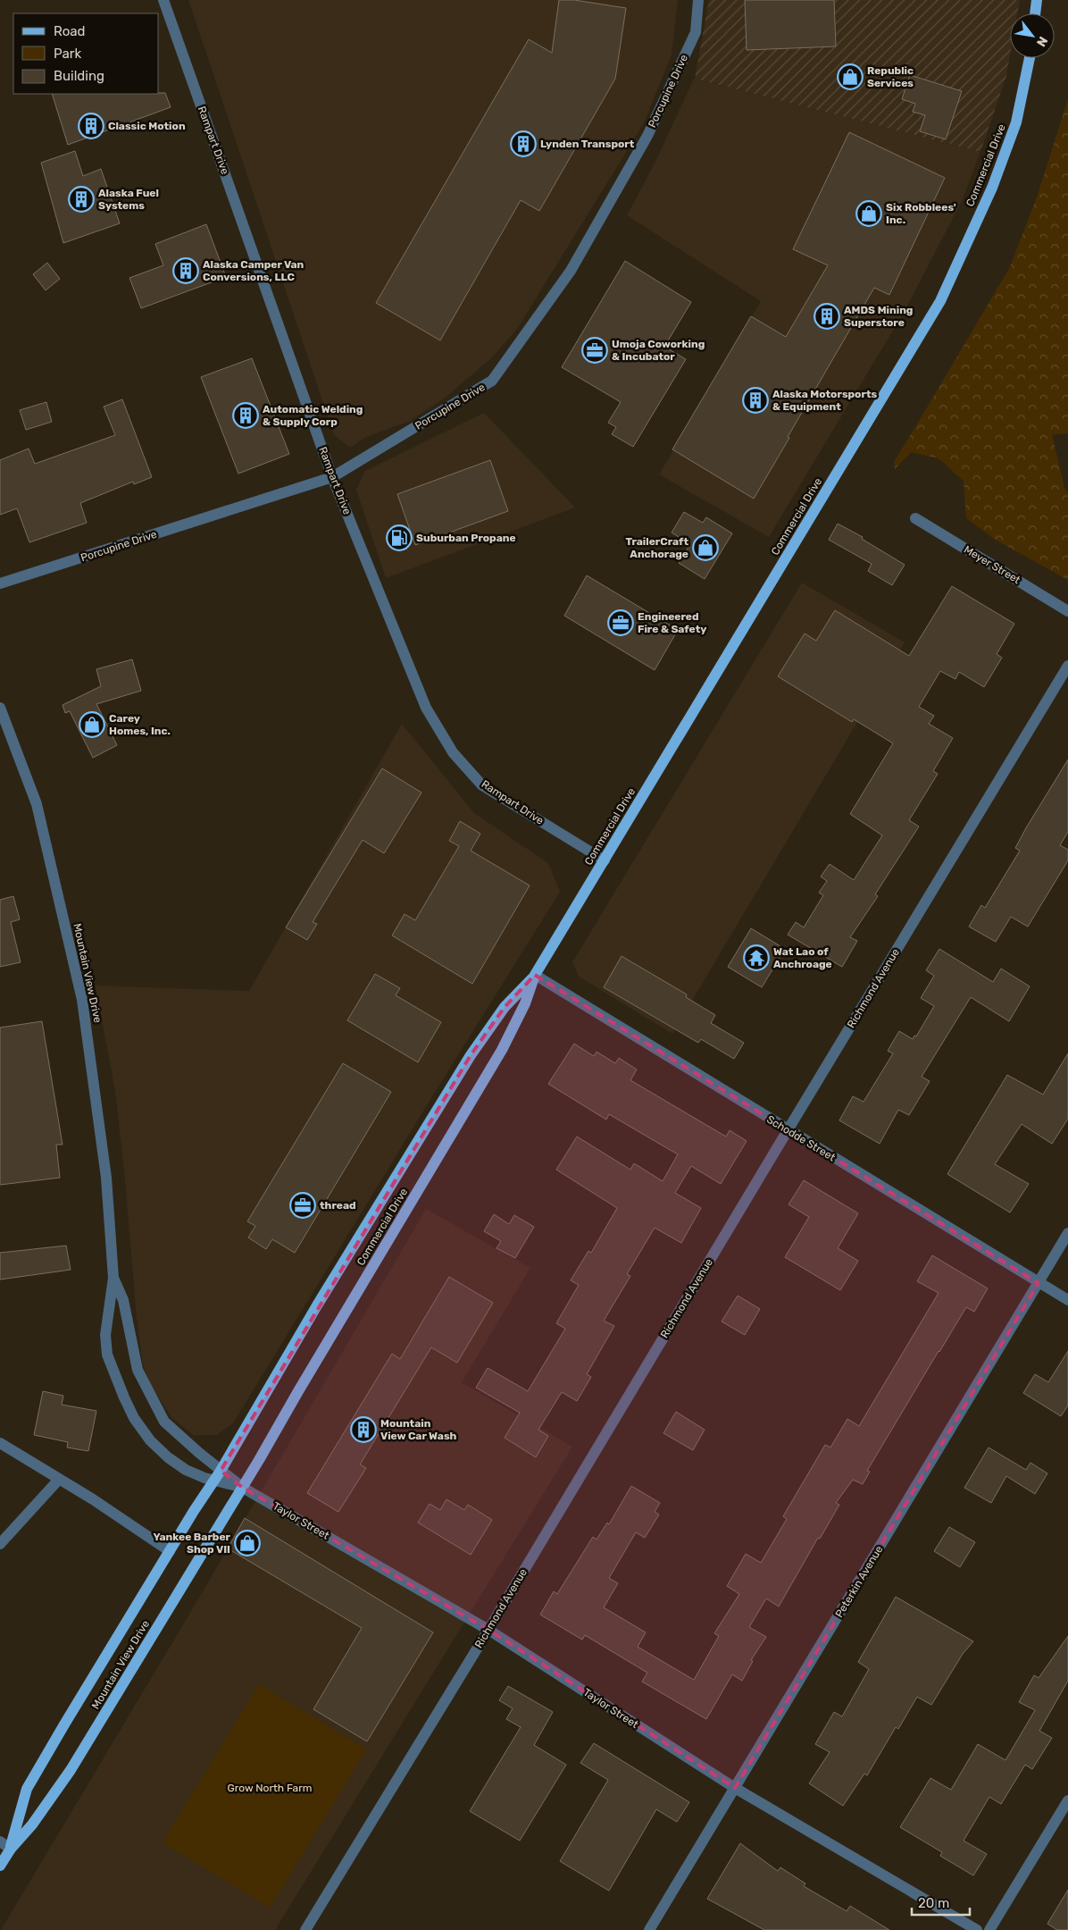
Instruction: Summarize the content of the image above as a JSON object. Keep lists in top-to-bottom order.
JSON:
{
  "streets": {
    "main road": ["Commercial Drive", "Mountain View Drive"],
    "street": [
      "Porcupine Drive",
      "Rampart Drive",
      "Meyer Street",
      "Richmond Avenue",
      "Schodde Street",
      "Taylor Street",
      "Peterkin Avenue"
    ]
  },
  "crossings": [
    ["Porcupine Drive", "Rampart Drive"],
    ["Rampart Drive", "Commercial Drive"],
    ["Commercial Drive", "Mountain View Drive"],
    ["Commercial Drive", "Schodde Street"],
    ["Commercial Drive", "Taylor Street"],
    ["Mountain View Drive", "Taylor Street"],
    ["Richmond Avenue", "Schodde Street"],
    ["Richmond Avenue", "Taylor Street"],
    ["Schodde Street", "Peterkin Avenue"],
    ["Taylor Street", "Peterkin Avenue"]
  ],
  "parks": ["Grow North Farm"],
  "places": {
    "shop": [
      "Republic Services",
      "Six Robblees' Inc.",
      "TrailerCraft Anchorage",
      "Carey Homes, Inc.",
      "Yankee Barber Shop VII"
    ],
    "building": [
      "Classic Motion",
      "Lynden Transport",
      "Alaska Fuel Systems",
      "Alaska Camper Van Conversions, LLC",
      "AMDS Mining Superstore",
      "Alaska Motorsports & Equipment",
      "Automatic Welding & Supply Corp",
      "Mountain View Car Wash"
    ],
    "office": ["Umoja Coworking & Incubator", "Engineered Fire & Safety", "thread"],
    "fuel station": ["Suburban Propane"],
    "temple": ["Wat Lao of Anchroage"]
  },
  "legend": ["Road", "Park", "Building"],
  "scale_bar": "20 m",
  "north": "bottom right"
}
